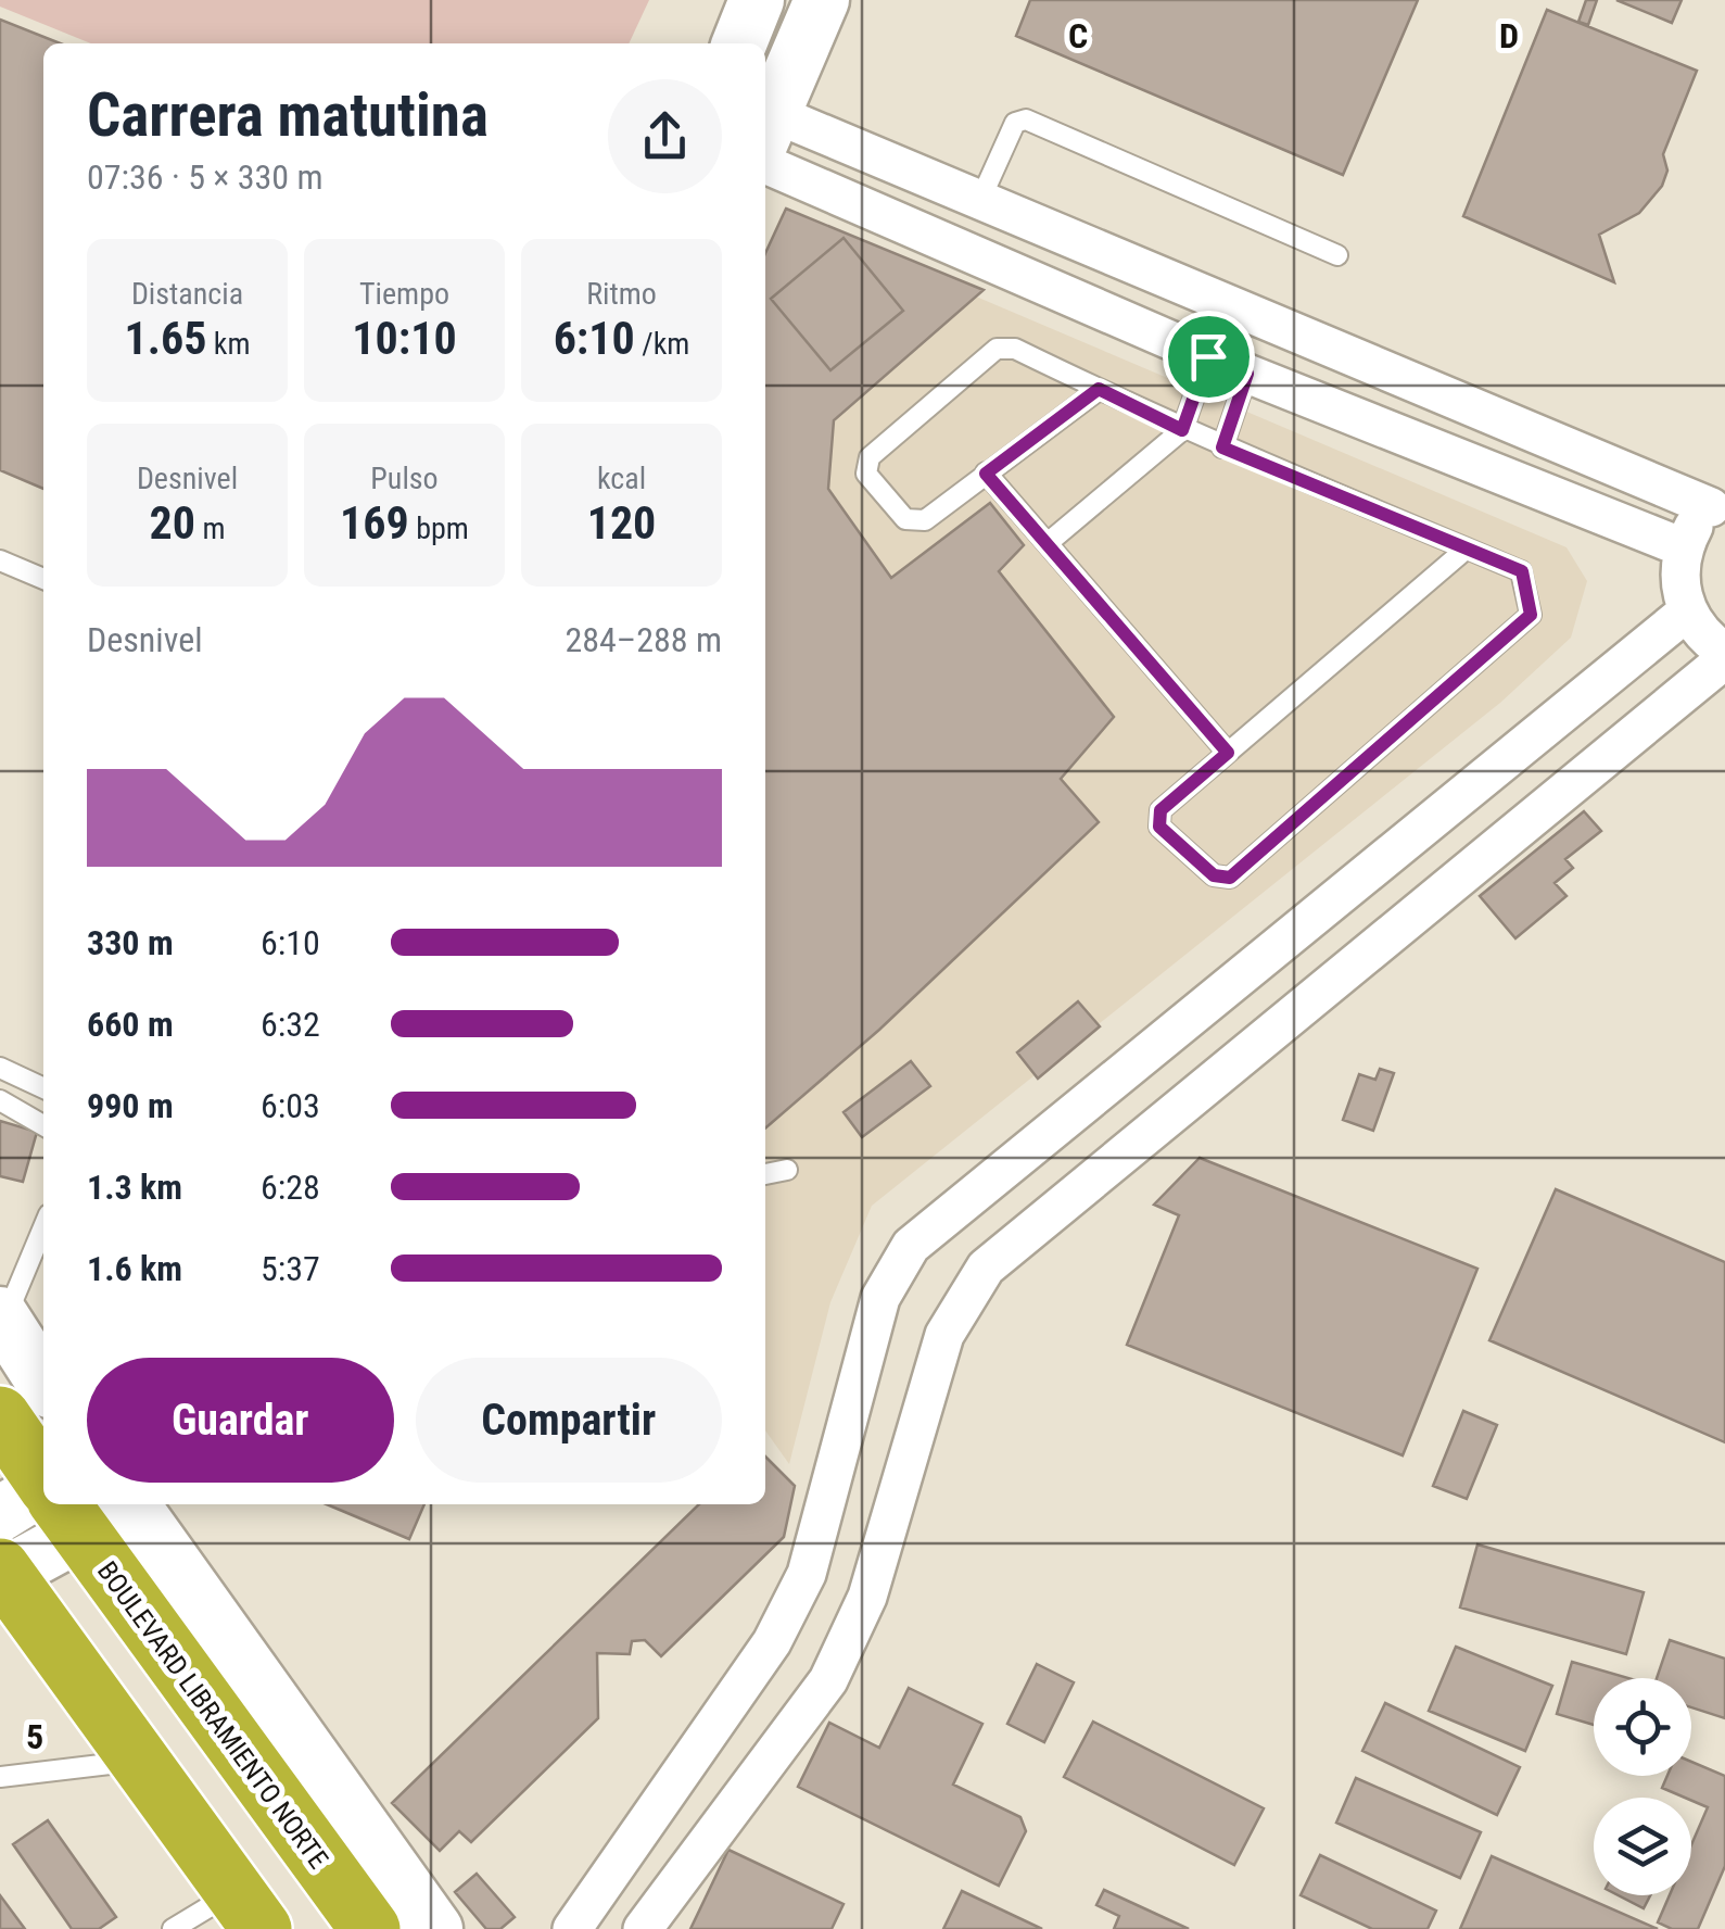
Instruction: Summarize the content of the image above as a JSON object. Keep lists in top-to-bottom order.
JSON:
{
  "streets": {
    "highway": ["BOULEVARD LIBRAMIENTO NORTE"]
  },
  "page": {
    "heading": ["Carrera matutina", "07:36 · 5 × 330 m"],
    "stats": [
      ["Distancia", "1.65 km"],
      ["Tiempo", "10:10"],
      ["Ritmo", "6:10 /km"],
      ["Desnivel", "20 m"],
      ["Pulso", "169 bpm"],
      ["kcal", "120"]
    ],
    "chart": ["Desnivel", "284–288 m"],
    "list": [
      {
        "name": "330 m",
        "note": "6:10"
      },
      {
        "name": "660 m",
        "note": "6:32"
      },
      {
        "name": "990 m",
        "note": "6:03"
      },
      {
        "name": "1.3 km",
        "note": "6:28"
      },
      {
        "name": "1.6 km",
        "note": "5:37"
      }
    ],
    "buttons": ["Guardar", "Compartir"]
  },
  "grid": {
    "columns": ["C", "D"],
    "rows": ["5"]
  }
}
